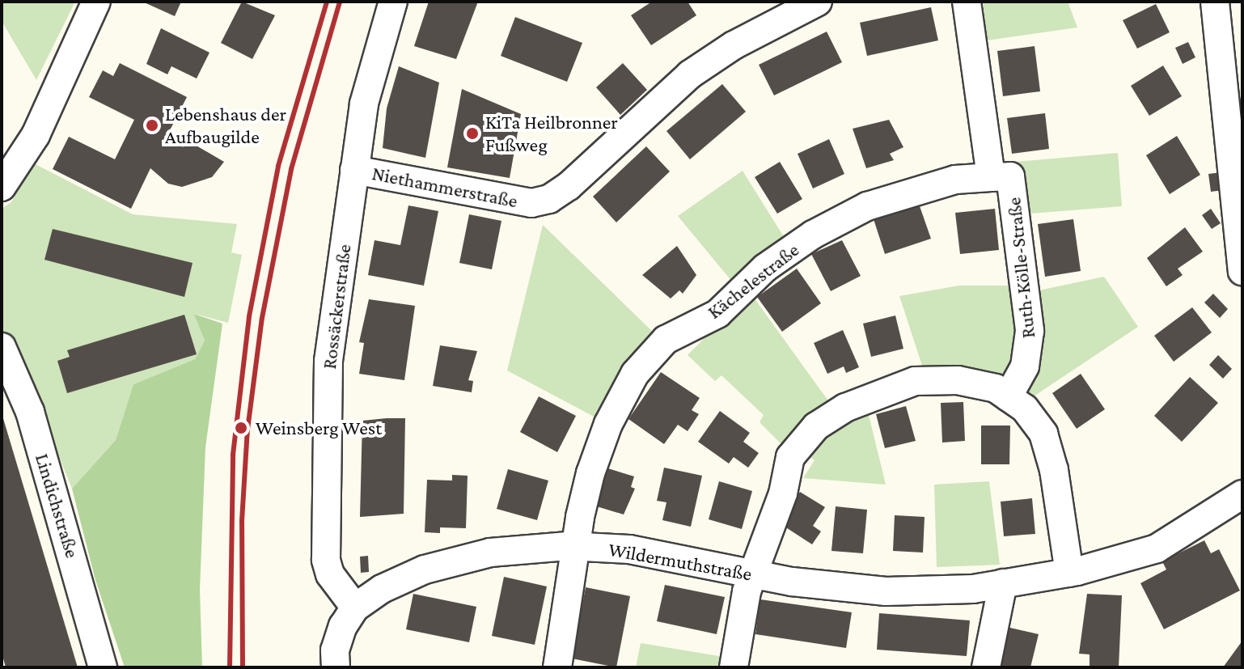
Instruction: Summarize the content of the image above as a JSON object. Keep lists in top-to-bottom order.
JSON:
{
  "streets": {
    "street": [
      "Niethammerstraße",
      "Ruth-Kölle-Straße",
      "Kächelestraße",
      "Rossäckerstraße",
      "Lindichstraße",
      "Wildermuthstraße"
    ]
  },
  "crossings": [
    ["Niethammerstraße", "Rossäckerstraße"],
    ["Ruth-Kölle-Straße", "Kächelestraße"],
    ["Kächelestraße", "Wildermuthstraße"],
    ["Rossäckerstraße", "Wildermuthstraße"]
  ],
  "places": ["Lebenshaus der Aufbaugilde", "KiTa Heilbronner Fußweg", "Weinsberg West"]
}
